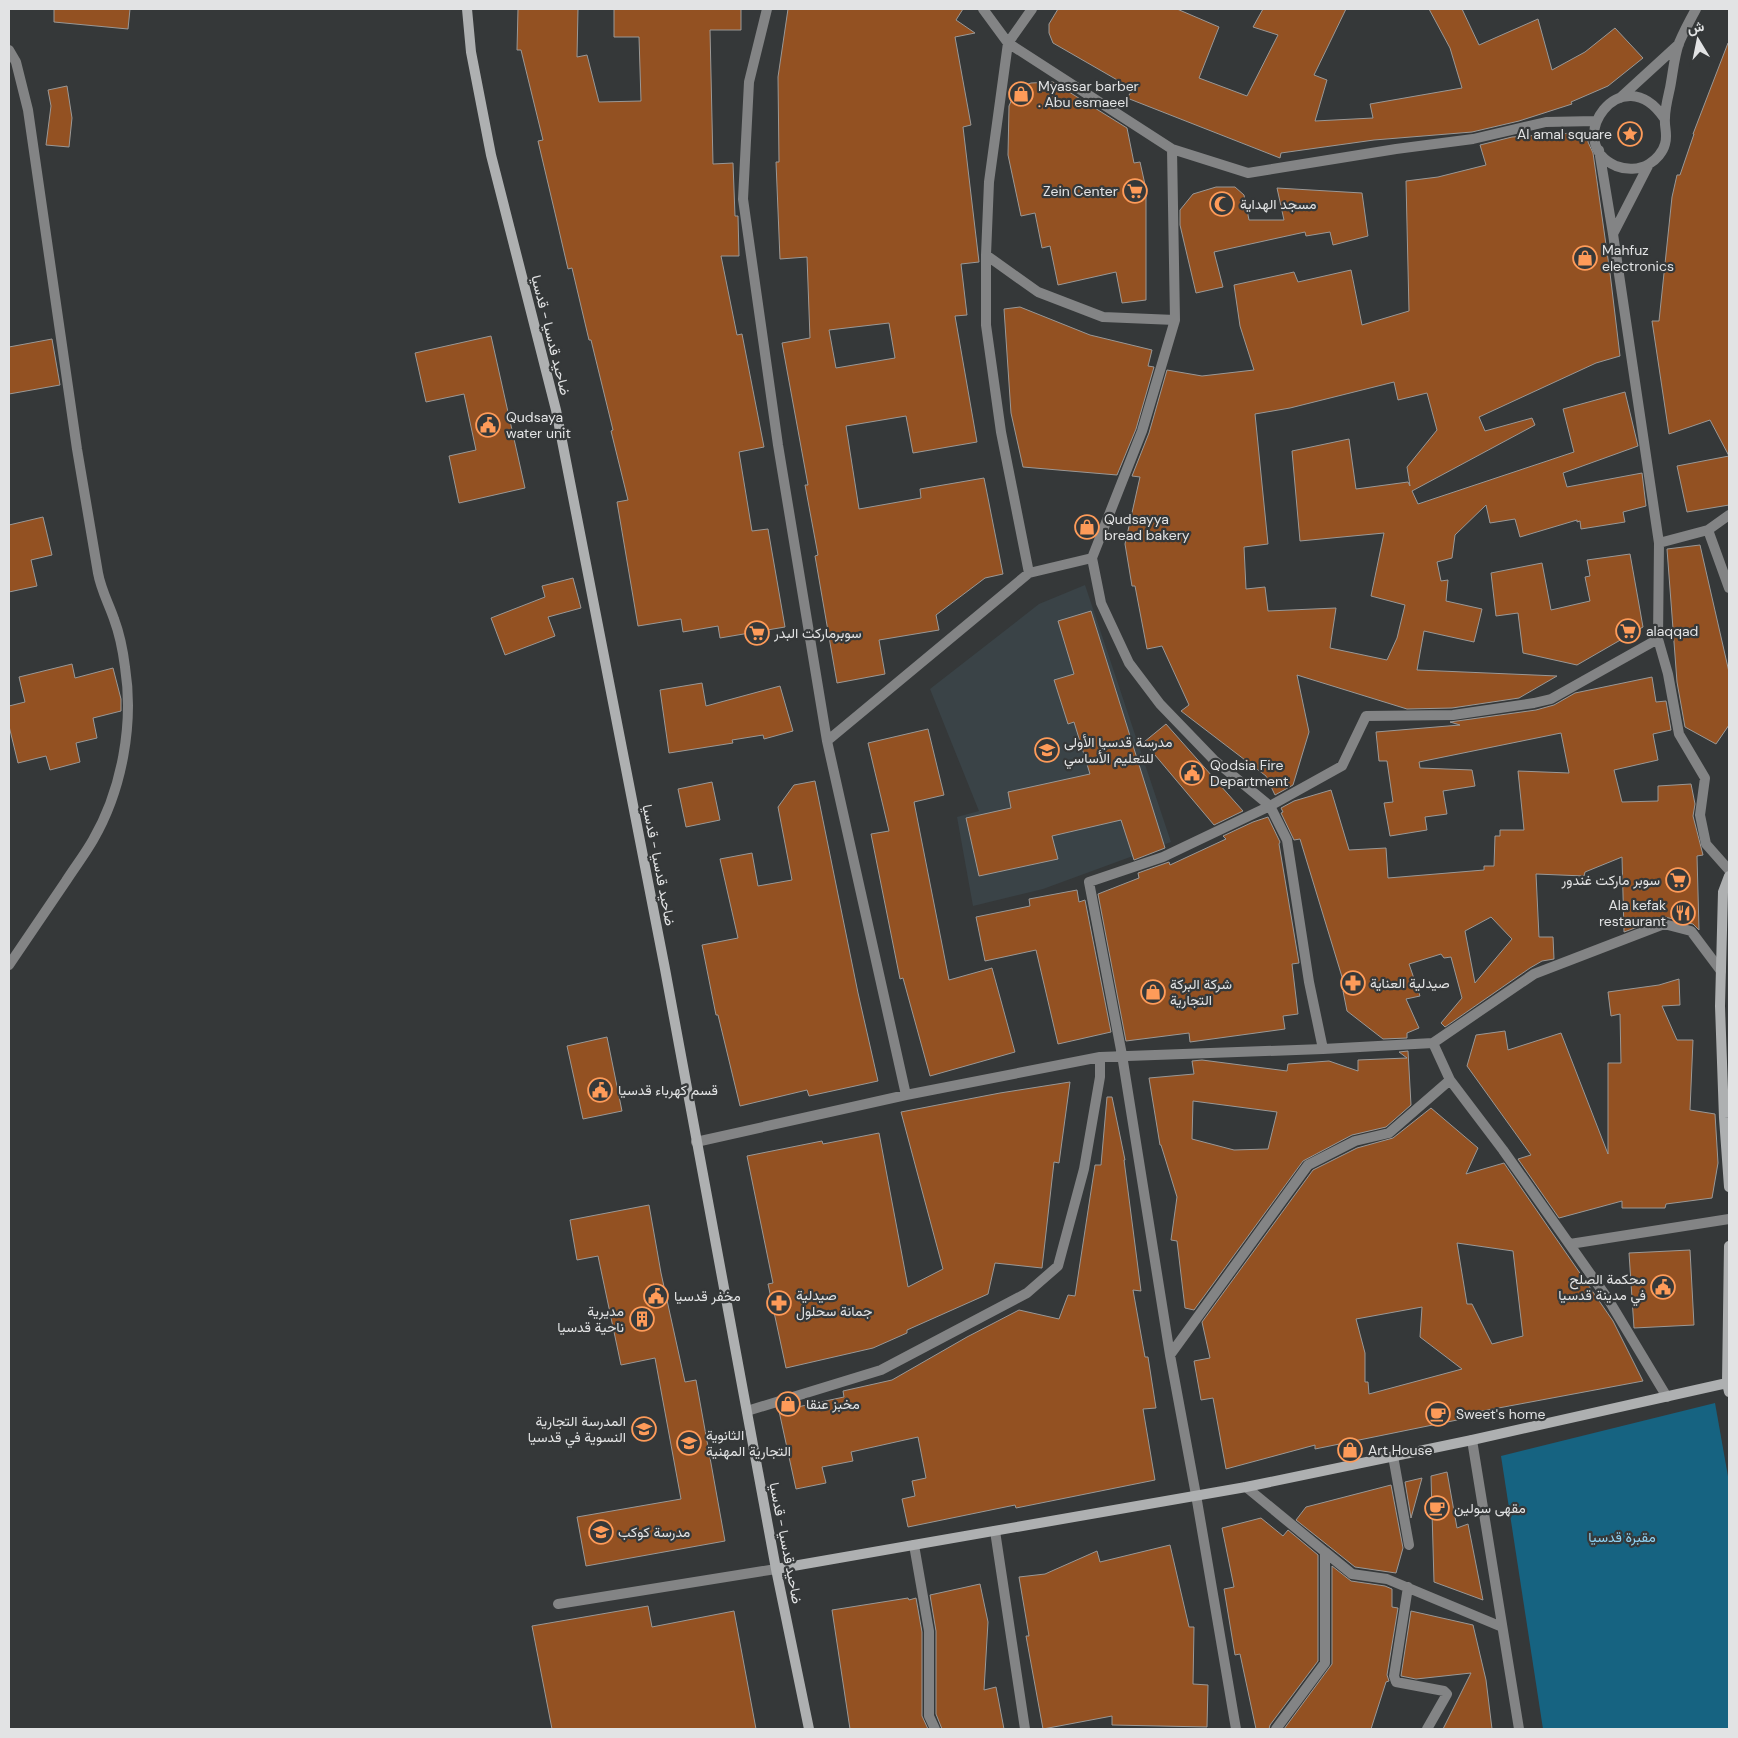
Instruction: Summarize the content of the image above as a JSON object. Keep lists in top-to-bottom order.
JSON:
{
  "streets": {
    "main road": ["ضاحيد قدسيا - قدسيا"]
  },
  "parks": ["مقبرة قدسيا"],
  "places": {
    "shop": [
      "Myassar barber . Abu esmaeel",
      "Mahfuz electronics",
      "Qudsayya bread bakery",
      "شركة البركة التجارية",
      "مخبز عنقا",
      "Art House"
    ],
    "place": ["Al amal square"],
    "supermarket": [
      "Zein Center",
      "alaqqad",
      "سوبرماركت البدر",
      "سوبر ماركت غندور"
    ],
    "mosque": ["مسجد الهداية"],
    "public building": [
      "Qudsaya water unit",
      "Qodsia Fire Department",
      "قسم كهرباء قدسيا",
      "محكمة الصلح في مدينة قدسيا",
      "مخفر قدسيا"
    ],
    "school or university": [
      "مدرسة قدسيا الأولى للتعليم الأساسي",
      "المدرسة التجارية النسوية في قدسيا",
      "الثانوية التجارية المهنية",
      "مدرسة كوكب"
    ],
    "restaurant": ["Ala kefak restaurant"],
    "pharmacy": ["صيدلية العناية", "صيدلية جمانة سحلول"],
    "building": ["مديرية ناحية قدسيا"],
    "cafe": ["Sweet's home", "مقهى سولين"]
  },
  "north": "top"
}
